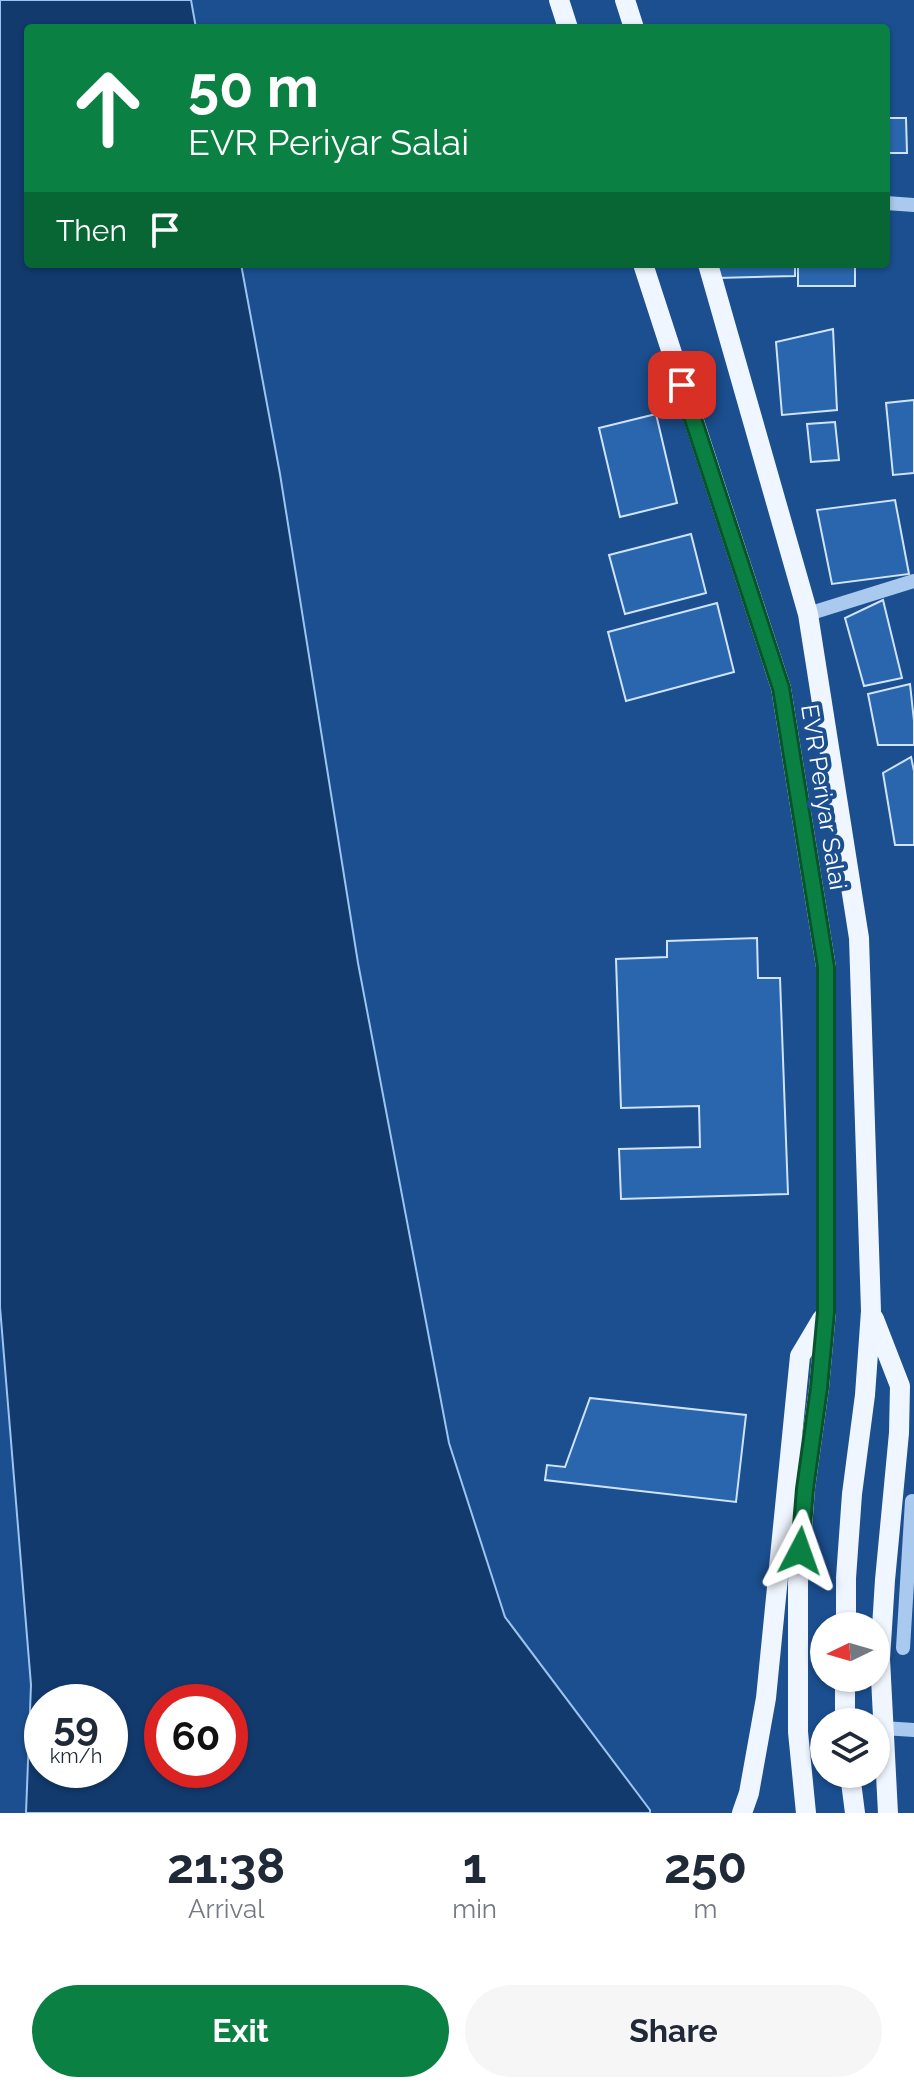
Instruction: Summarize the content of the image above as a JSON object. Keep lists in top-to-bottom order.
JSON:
{
  "streets": {
    "main road": ["EVR Periyar Salai"]
  },
  "north": "left",
  "page": {
    "turn": ["50 m", "EVR Periyar Salai"],
    "then": "Then",
    "speed": "59 km/h",
    "limit": "60",
    "eta": [
      "21:38",
      "Arrival",
      "1",
      "min",
      "250",
      "m"
    ],
    "buttons": ["Exit", "Share"]
  }
}
